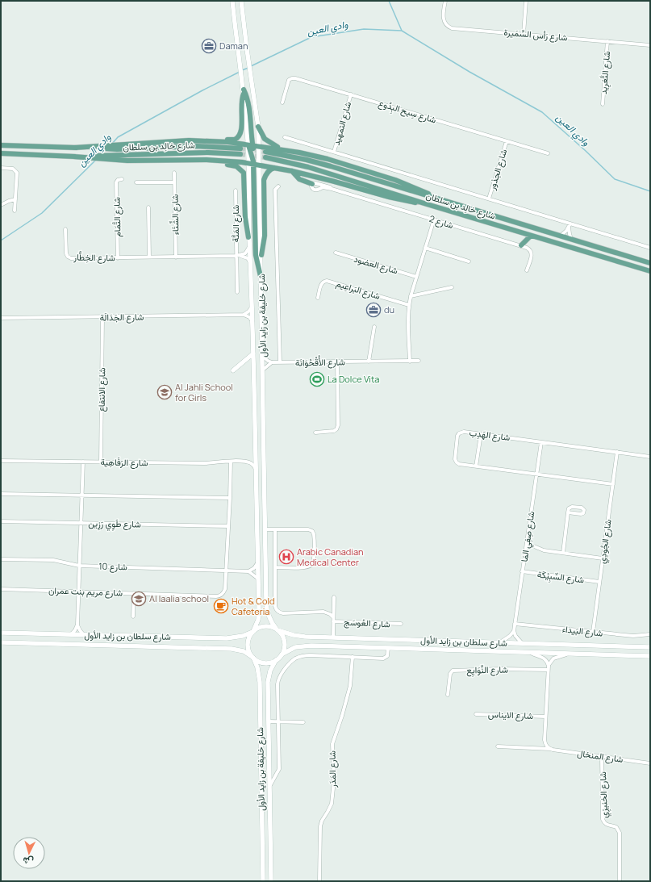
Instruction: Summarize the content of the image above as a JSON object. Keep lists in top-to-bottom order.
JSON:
{
  "streets": {
    "main road": ["شارع خالِد بن سلطان", "شارع خليفة بن زايد الأول", "شارع سلطان بن زايد الأول"],
    "street": [
      "شارع رَأس السِّمَيرة",
      "شارع التَّغرِيد",
      "شارع سِيح البِدُوع",
      "شارع التمهيد",
      "شارع الجذور",
      "شارع الشِّتَاء",
      "شارع التَّمَام",
      "شارع 2",
      "شارع المَتَّة",
      "شارع الخِطَّار",
      "شارع العضود",
      "شارع البَراعِيم",
      "شارع الجَدَالَة",
      "شارع الأُقْحُوَانَة",
      "شارع الانتفاع",
      "شارع الهَدِب",
      "شارع الرَفَاهِية",
      "شارع طَوِي رَزِين",
      "شارع صِفِي المَا",
      "شارع الجُودِي",
      "شارع 10",
      "شارع السِّبِيْكَة",
      "شارع مريم بنت عمران",
      "شارع العُوسَج",
      "شارع البَيداء",
      "شارع النِّوَايِع",
      "شارع الايناس",
      "شارع المنخال",
      "شارع المَدَر",
      "شارع الخنيزِي"
    ]
  },
  "crossings": [
    ["شارع رَأس السِّمَيرة", "شارع التَّغرِيد"],
    ["شارع سِيح البِدُوع", "شارع التمهيد"],
    ["شارع سِيح البِدُوع", "شارع الجذور"],
    ["شارع الشِّتَاء", "شارع الخِطَّار"],
    ["شارع التَّمَام", "شارع الخِطَّار"],
    ["شارع المَتَّة", "شارع الخِطَّار"],
    ["شارع خليفة بن زايد الأول", "شارع سلطان بن زايد الأول"],
    ["شارع الجَدَالَة", "شارع الانتفاع"],
    ["شارع الانتفاع", "شارع الرَفَاهِية"],
    ["شارع الهَدِب", "شارع صِفِي المَا"],
    ["شارع الهَدِب", "شارع الجُودِي"],
    ["شارع الرَفَاهِية", "شارع مريم بنت عمران"],
    ["شارع طَوِي رَزِين", "شارع مريم بنت عمران"],
    ["شارع صِفِي المَا", "شارع السِّبِيْكَة"],
    ["شارع صِفِي المَا", "شارع البَيداء"],
    ["شارع الجُودِي", "شارع السِّبِيْكَة"],
    ["شارع الجُودِي", "شارع البَيداء"],
    ["شارع 10", "شارع مريم بنت عمران"],
    ["شارع العُوسَج", "شارع سلطان بن زايد الأول"],
    ["شارع المنخال", "شارع الخنيزِي"]
  ],
  "water": ["وادي العين"],
  "places": {
    "office": ["Daman", "du"],
    "sports": ["La Dolce Vita"],
    "school or university": ["Al Jahli School for Girls", "Al laalia school"],
    "hospital": ["Arabic Canadian Medical Center"],
    "cafe": ["Hot & Cold Cafeteria"]
  },
  "north": "bottom"
}
